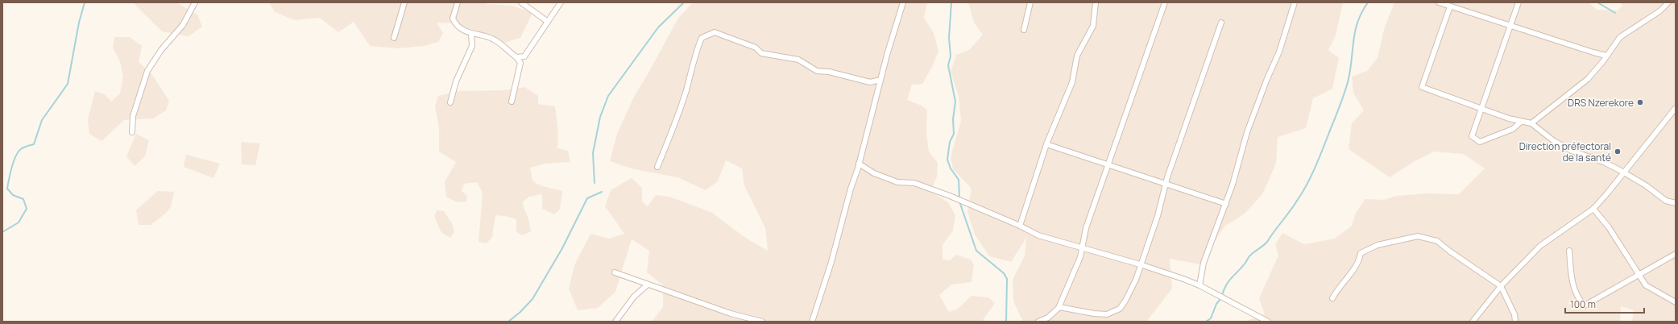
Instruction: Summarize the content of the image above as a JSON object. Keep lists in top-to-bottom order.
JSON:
{
  "places": ["DRS Nzerekore", "Direction préfectoral de la santé"],
  "scale_bar": "100 m"
}
